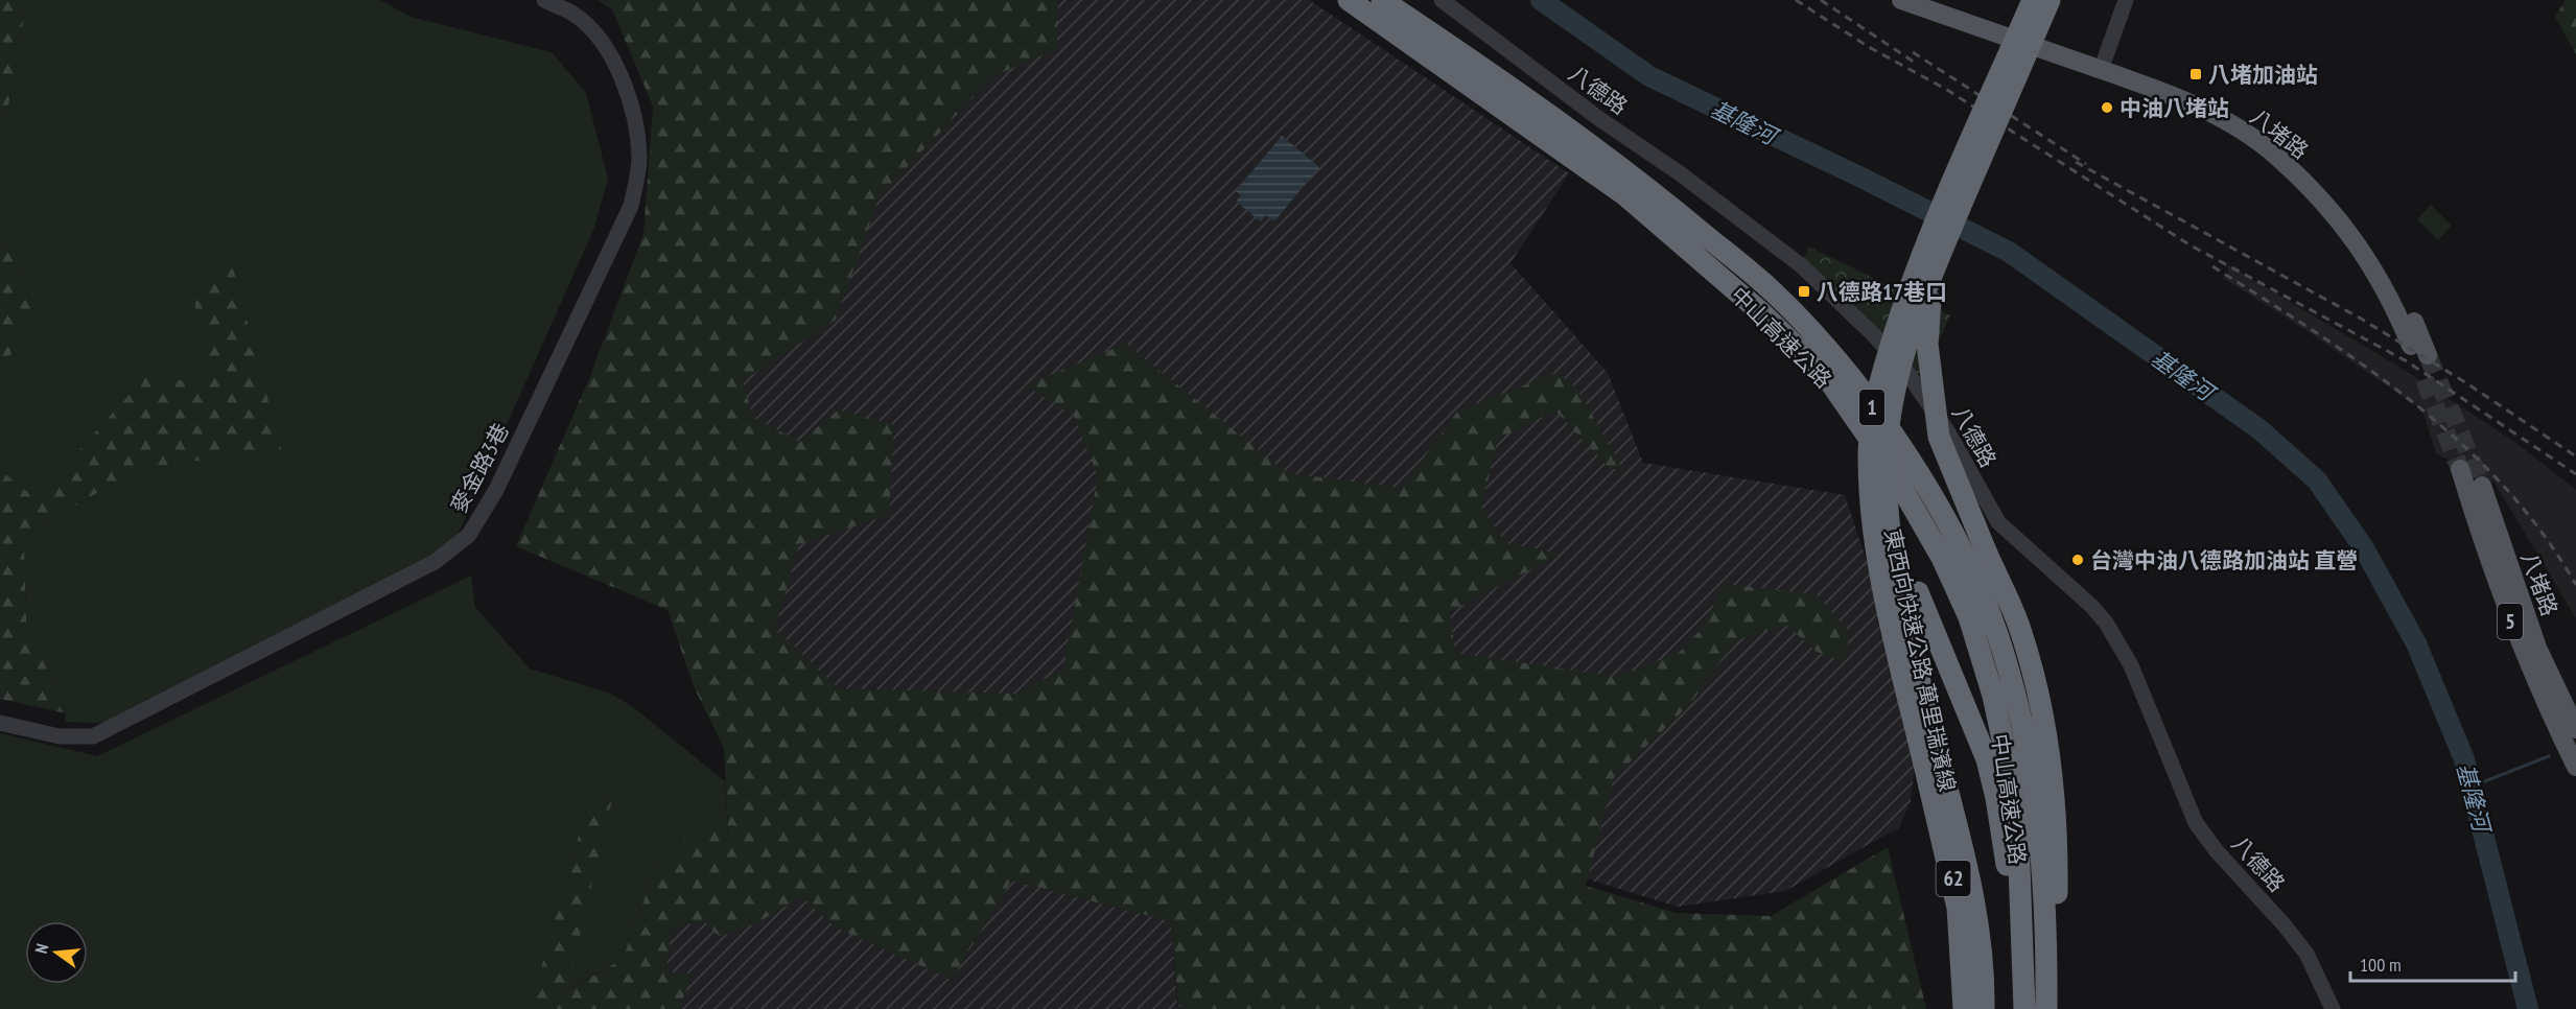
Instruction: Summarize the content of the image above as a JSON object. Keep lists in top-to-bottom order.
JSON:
{
  "streets": {
    "highway": [
      "中山高速公路",
      "1",
      "東西向快速公路 萬里瑞濱線",
      "62"
    ],
    "main road": ["八堵路", "5"],
    "street": ["八德路", "麥金路3巷"]
  },
  "water": ["基隆河"],
  "places": {
    "transit": ["八堵加油站", "八德路17巷口"],
    "other": ["中油八堵站", "台灣中油八德路加油站 直營"]
  },
  "scale_bar": "100 m",
  "north": "left"
}
